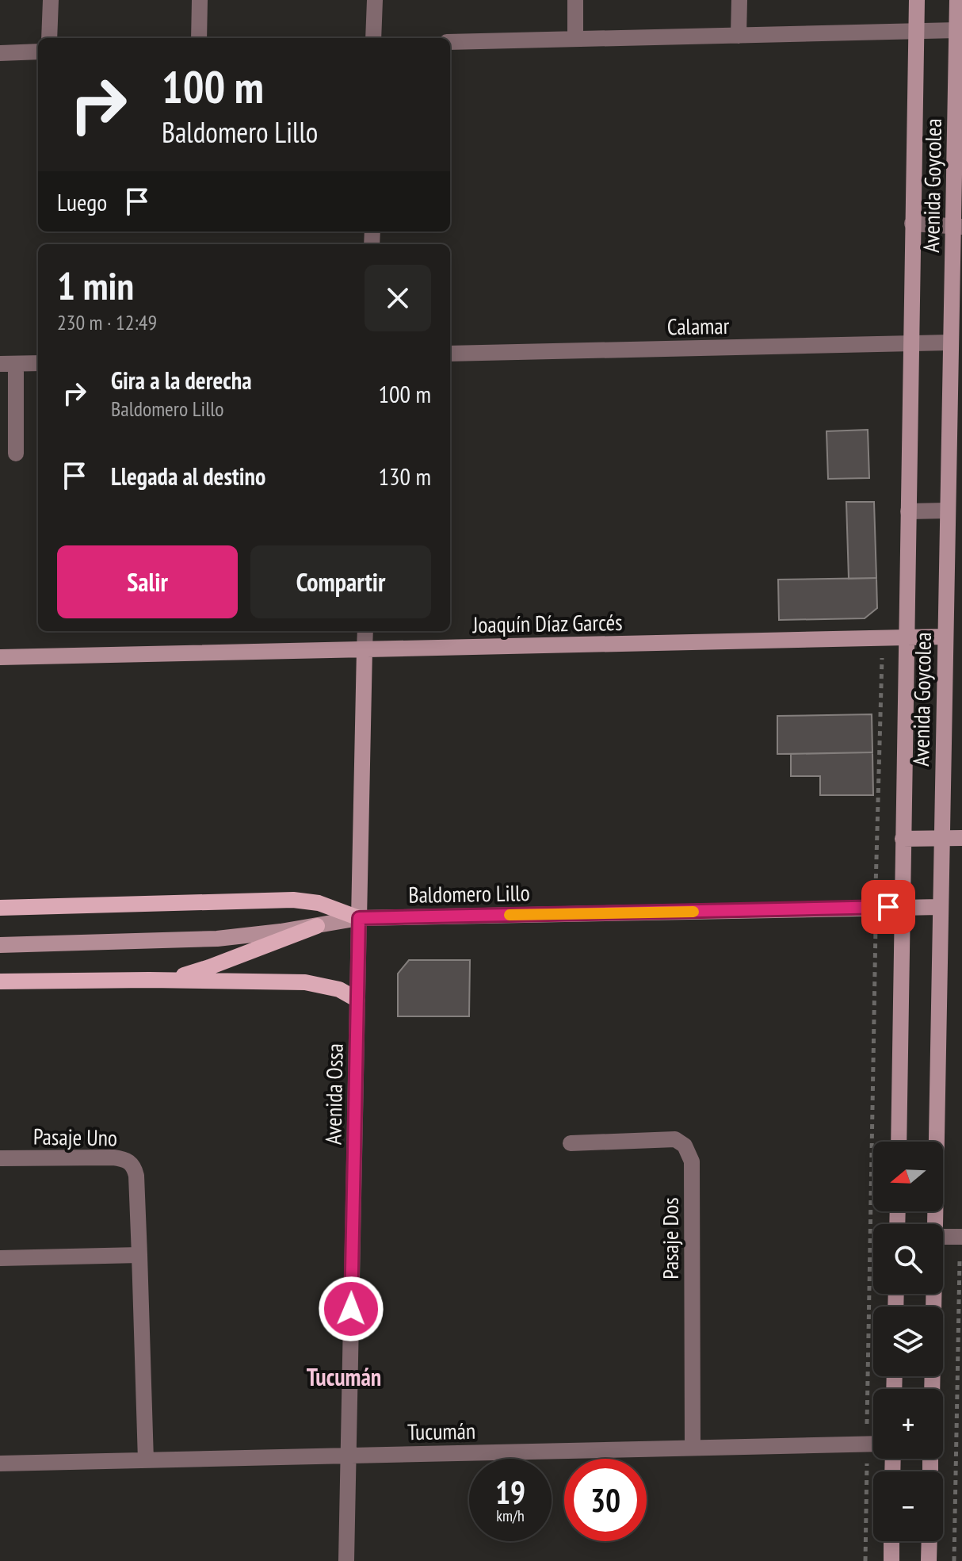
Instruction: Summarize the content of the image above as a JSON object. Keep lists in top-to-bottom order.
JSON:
{
  "streets": {
    "street": [
      "Avenida Goycolea",
      "Calamar",
      "Joaquín Díaz Garcés",
      "Baldomero Lillo",
      "Avenida Ossa",
      "Pasaje Uno",
      "Pasaje Dos",
      "Tucumán"
    ]
  },
  "crossings": [
    ["Avenida Goycolea", "Calamar"],
    ["Avenida Goycolea", "Joaquín Díaz Garcés"],
    ["Avenida Goycolea", "Baldomero Lillo"],
    ["Joaquín Díaz Garcés", "Avenida Ossa"],
    ["Baldomero Lillo", "Avenida Ossa"],
    ["Avenida Ossa", "Tucumán"],
    ["Pasaje Uno", "Tucumán"],
    ["Pasaje Dos", "Tucumán"]
  ],
  "districts": ["Tucumán"],
  "north": "left",
  "page": {
    "turn": ["100 m", "Baldomero Lillo"],
    "then": "Luego",
    "heading": ["1 min", "230 m · 12:49"],
    "list": [
      {
        "name": "Gira a la derecha",
        "note": "Baldomero Lillo",
        "value": "100 m"
      },
      {
        "name": "Llegada al destino",
        "value": "130 m"
      }
    ],
    "buttons": ["Salir", "Compartir"],
    "map_buttons": ["+", "−"],
    "speed": "19 km/h",
    "limit": "30"
  }
}
